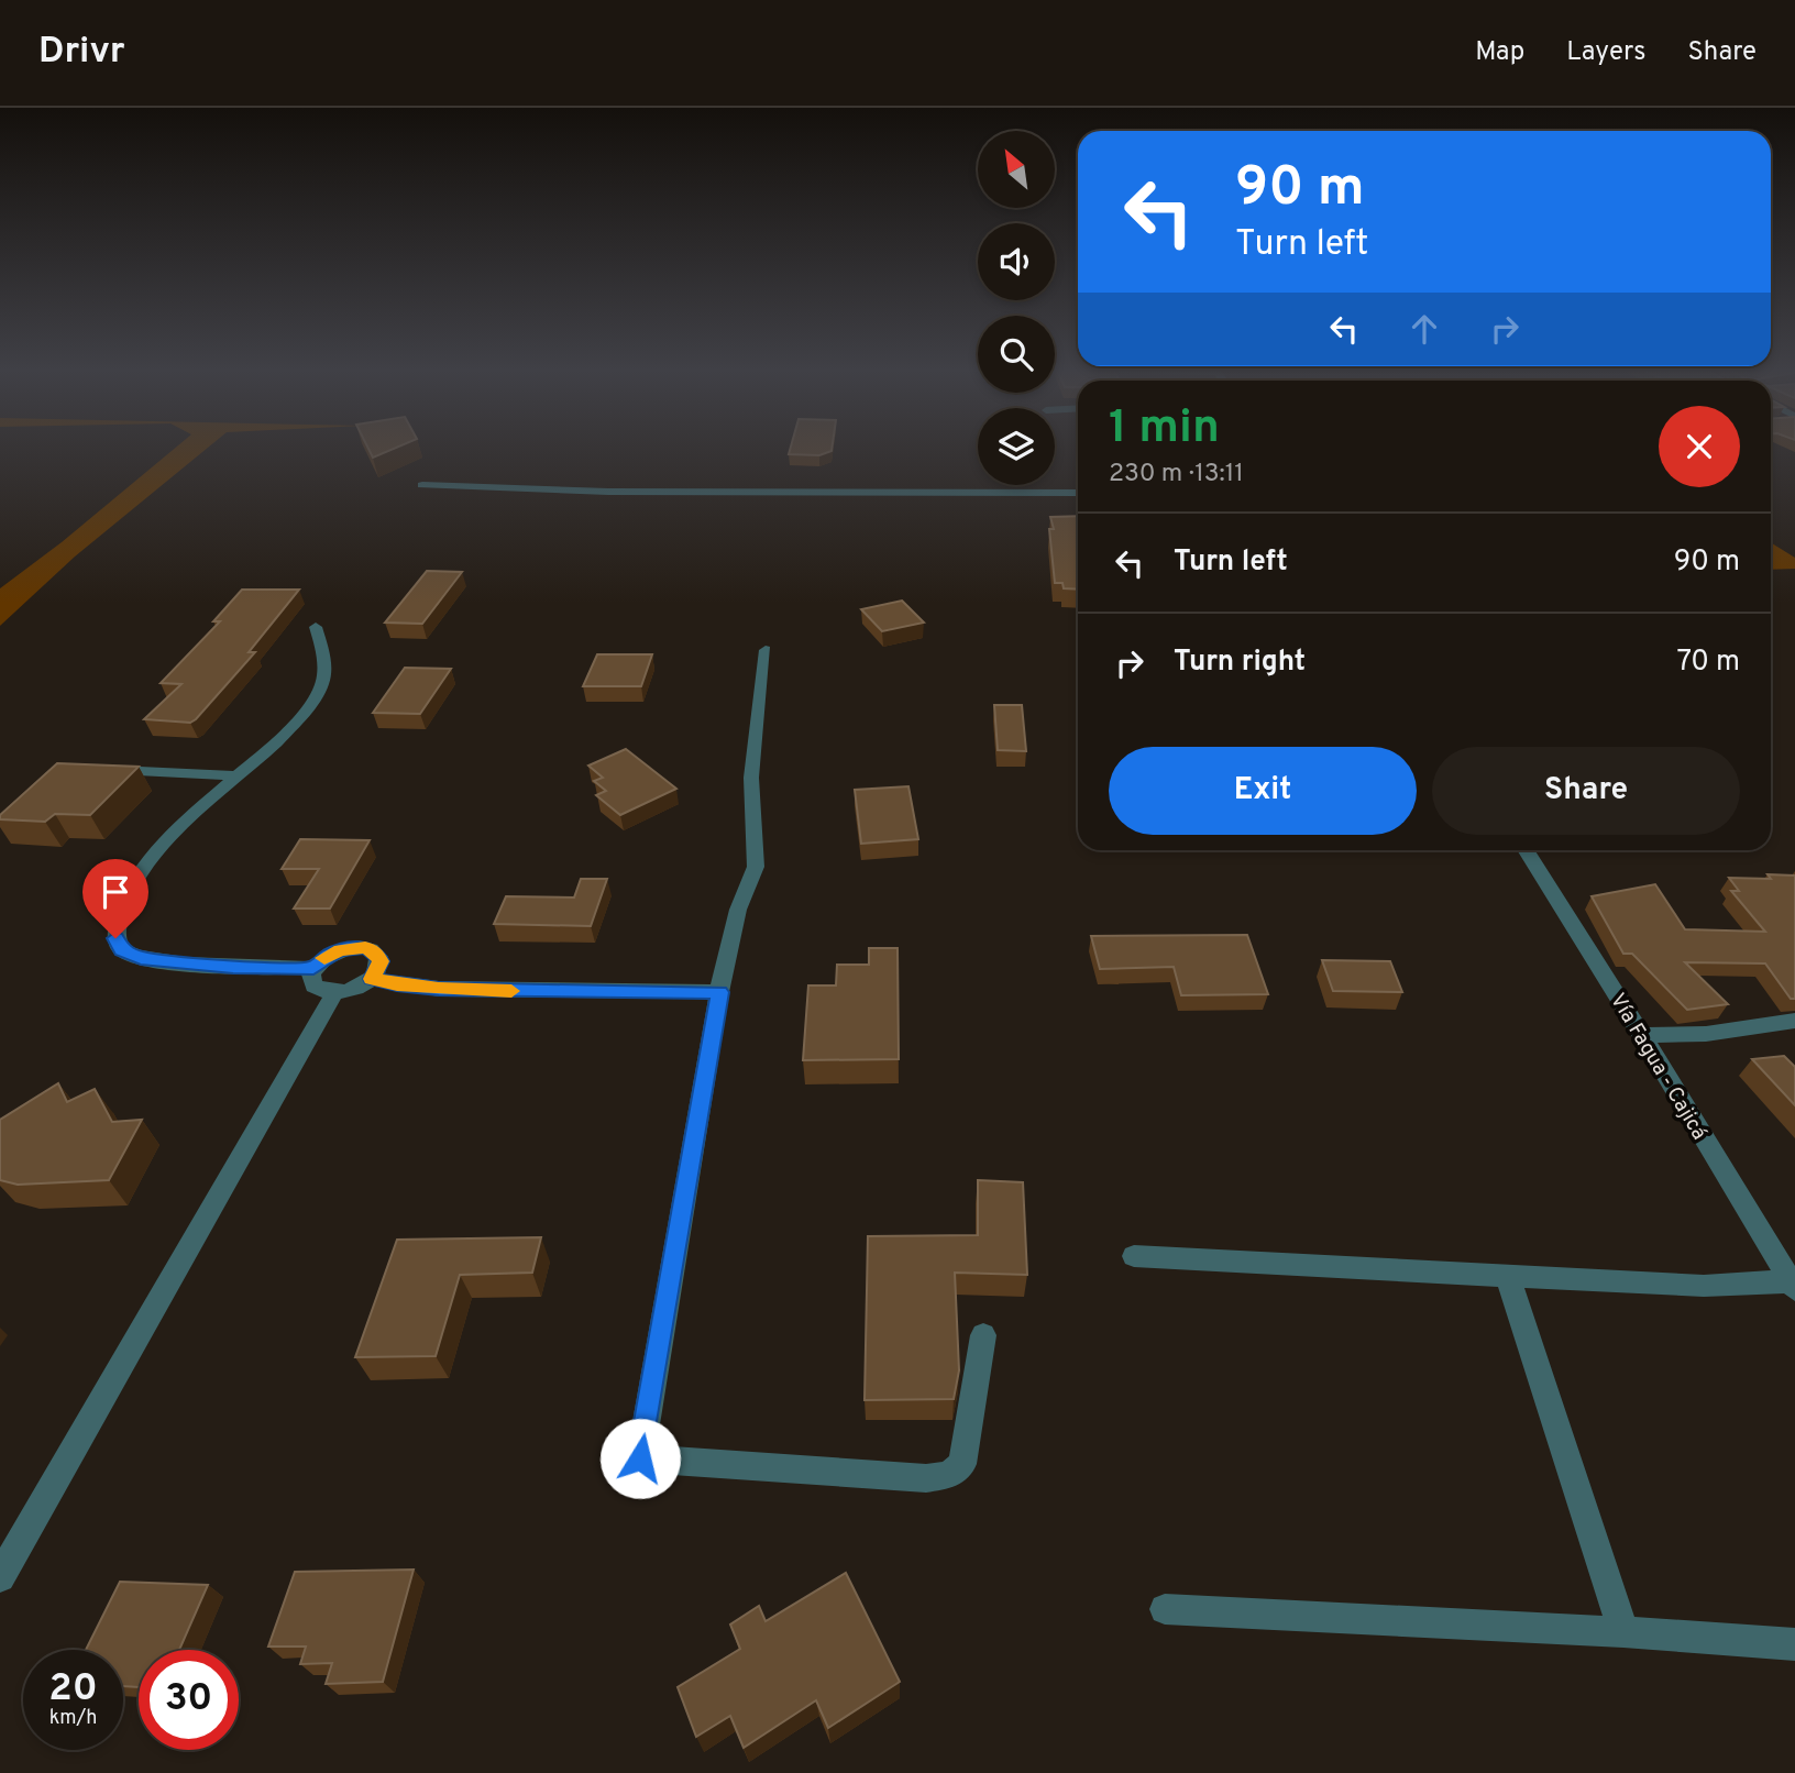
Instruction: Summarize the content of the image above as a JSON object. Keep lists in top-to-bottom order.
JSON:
{
  "streets": {
    "street": ["Vía Fagua - Cajicá"]
  },
  "north": "top left",
  "page": {
    "header": "Drivr",
    "nav": ["Map", "Layers", "Share"],
    "turn": ["90 m", "Turn left"],
    "heading": ["1 min", "230 m · 13:11"],
    "list": [
      {
        "name": "Turn left",
        "value": "90 m"
      },
      {
        "name": "Turn right",
        "value": "70 m"
      }
    ],
    "buttons": ["Exit", "Share"],
    "speed": "20 km/h",
    "limit": "30"
  }
}
